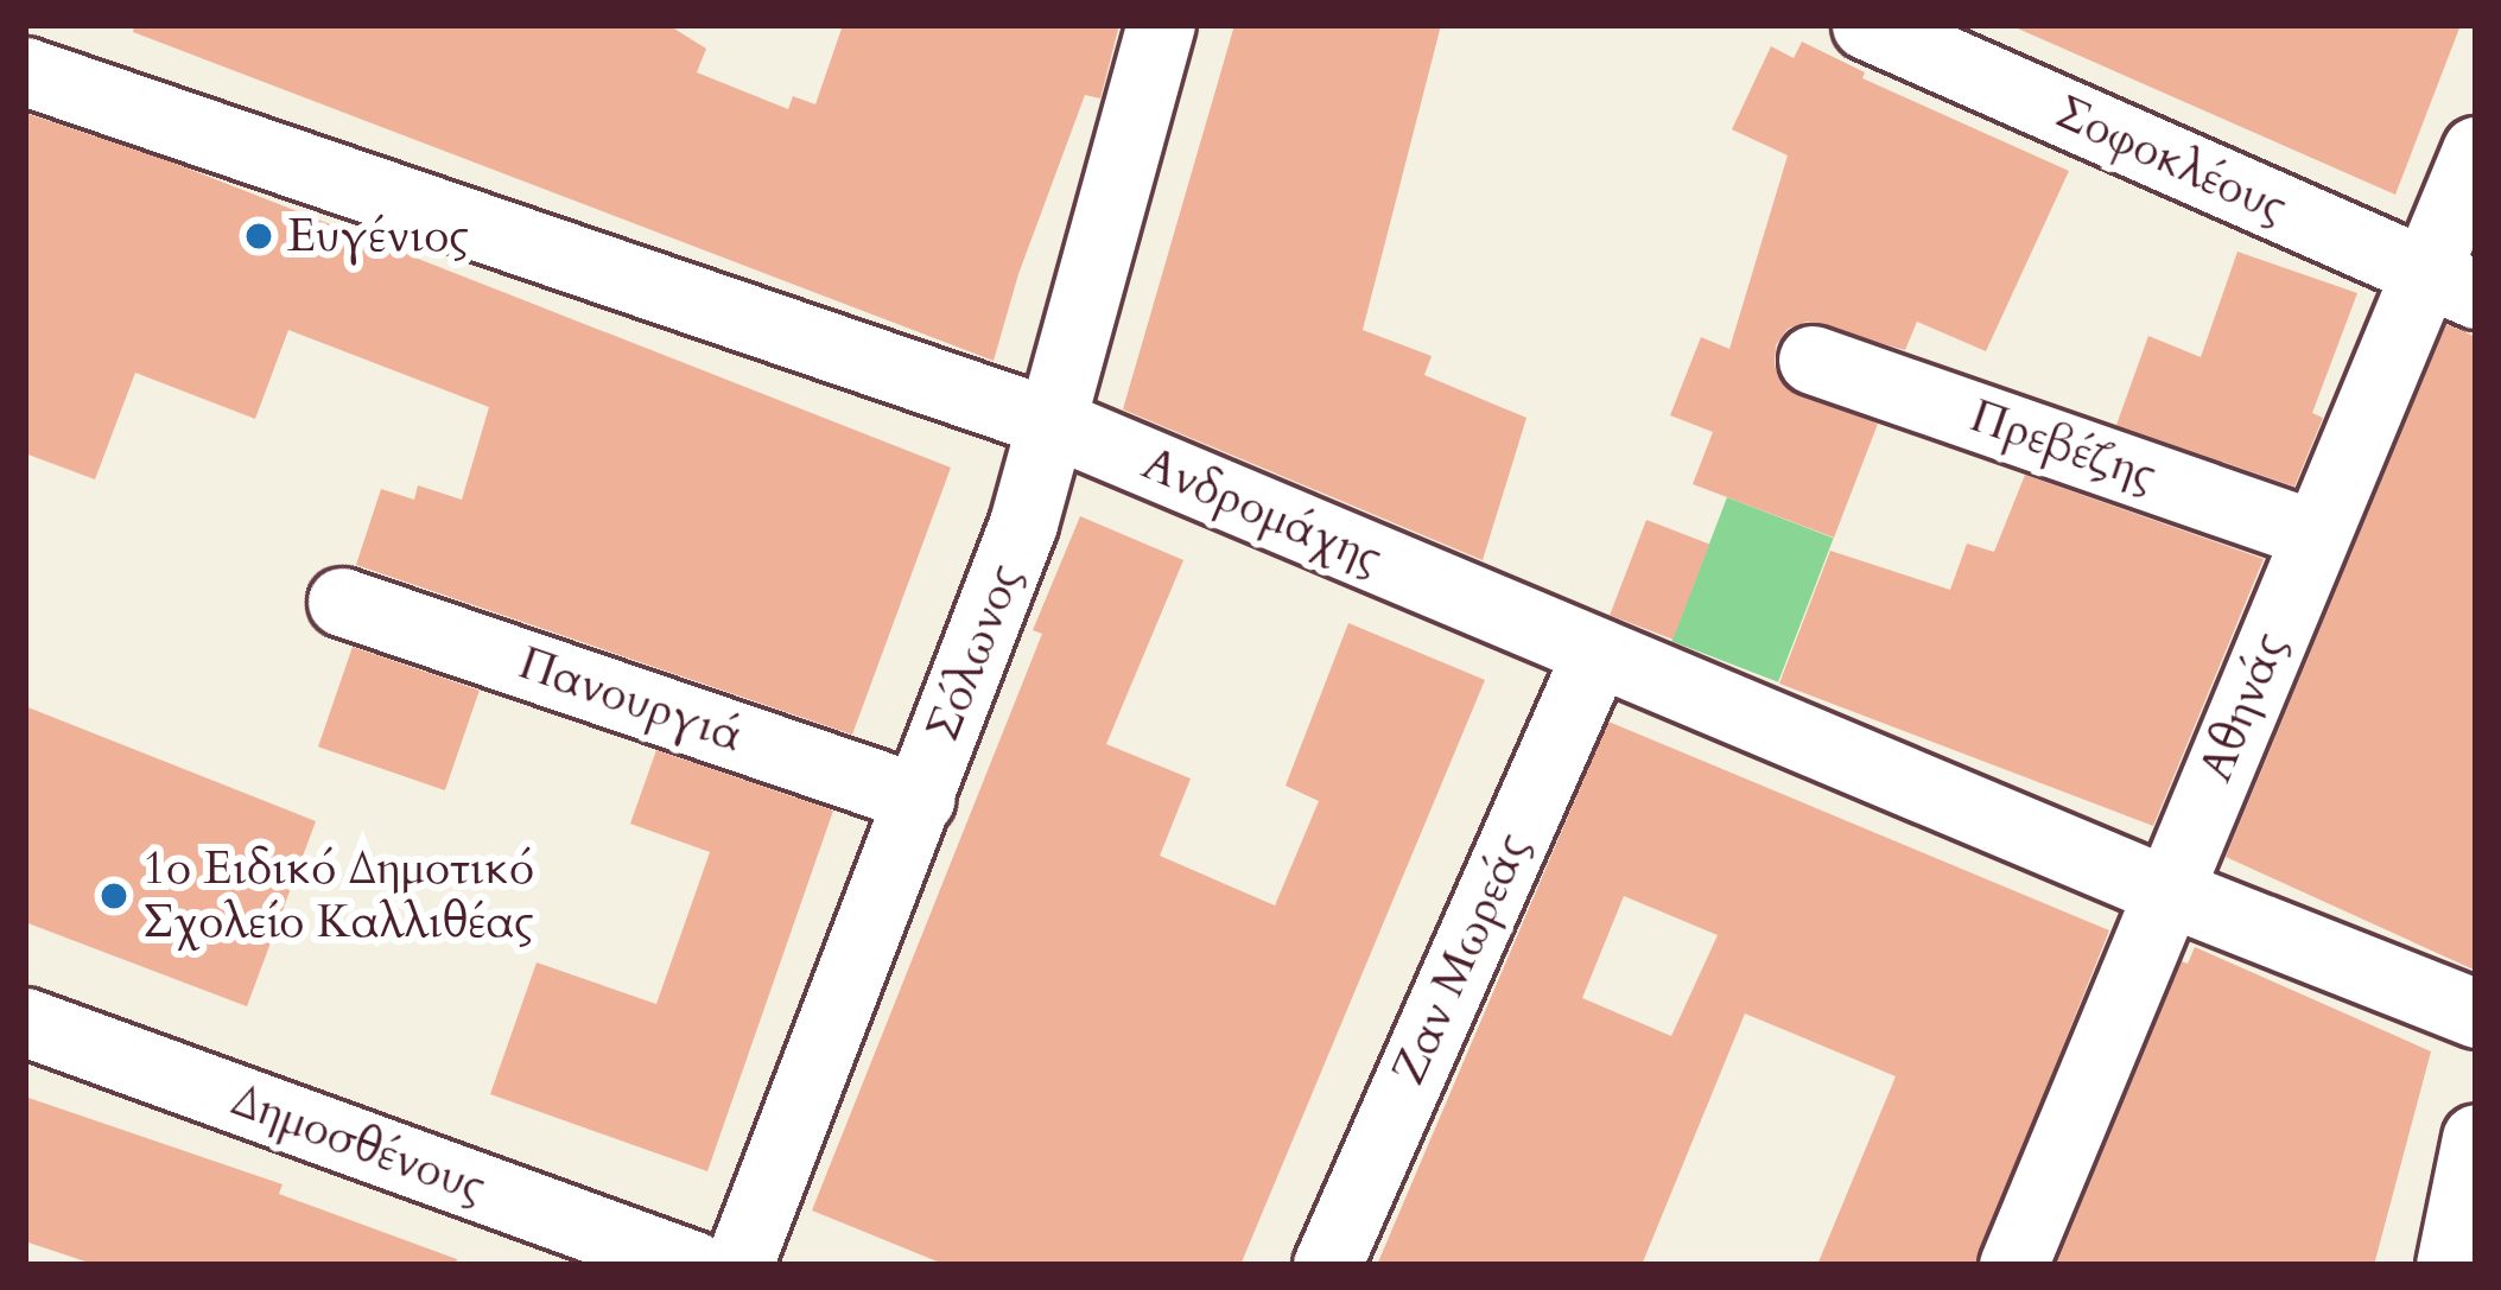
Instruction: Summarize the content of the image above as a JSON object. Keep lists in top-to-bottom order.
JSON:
{
  "streets": {
    "street": [
      "Σοφοκλέους",
      "Πρεβέζης",
      "Ανδρομάχης",
      "Σόλωνος",
      "Πανουργιά",
      "Αθηνάς",
      "Ζαν Μωρεάς",
      "Δημοσθένους"
    ]
  },
  "crossings": [
    ["Σοφοκλέους", "Αθηνάς"],
    ["Πρεβέζης", "Αθηνάς"],
    ["Ανδρομάχης", "Σόλωνος"],
    ["Ανδρομάχης", "Αθηνάς"],
    ["Ανδρομάχης", "Ζαν Μωρεάς"],
    ["Σόλωνος", "Πανουργιά"]
  ],
  "places": ["Ευγένιος", "1ο Ειδικό Δημοτικό Σχολείο Καλλιθέας"]
}
